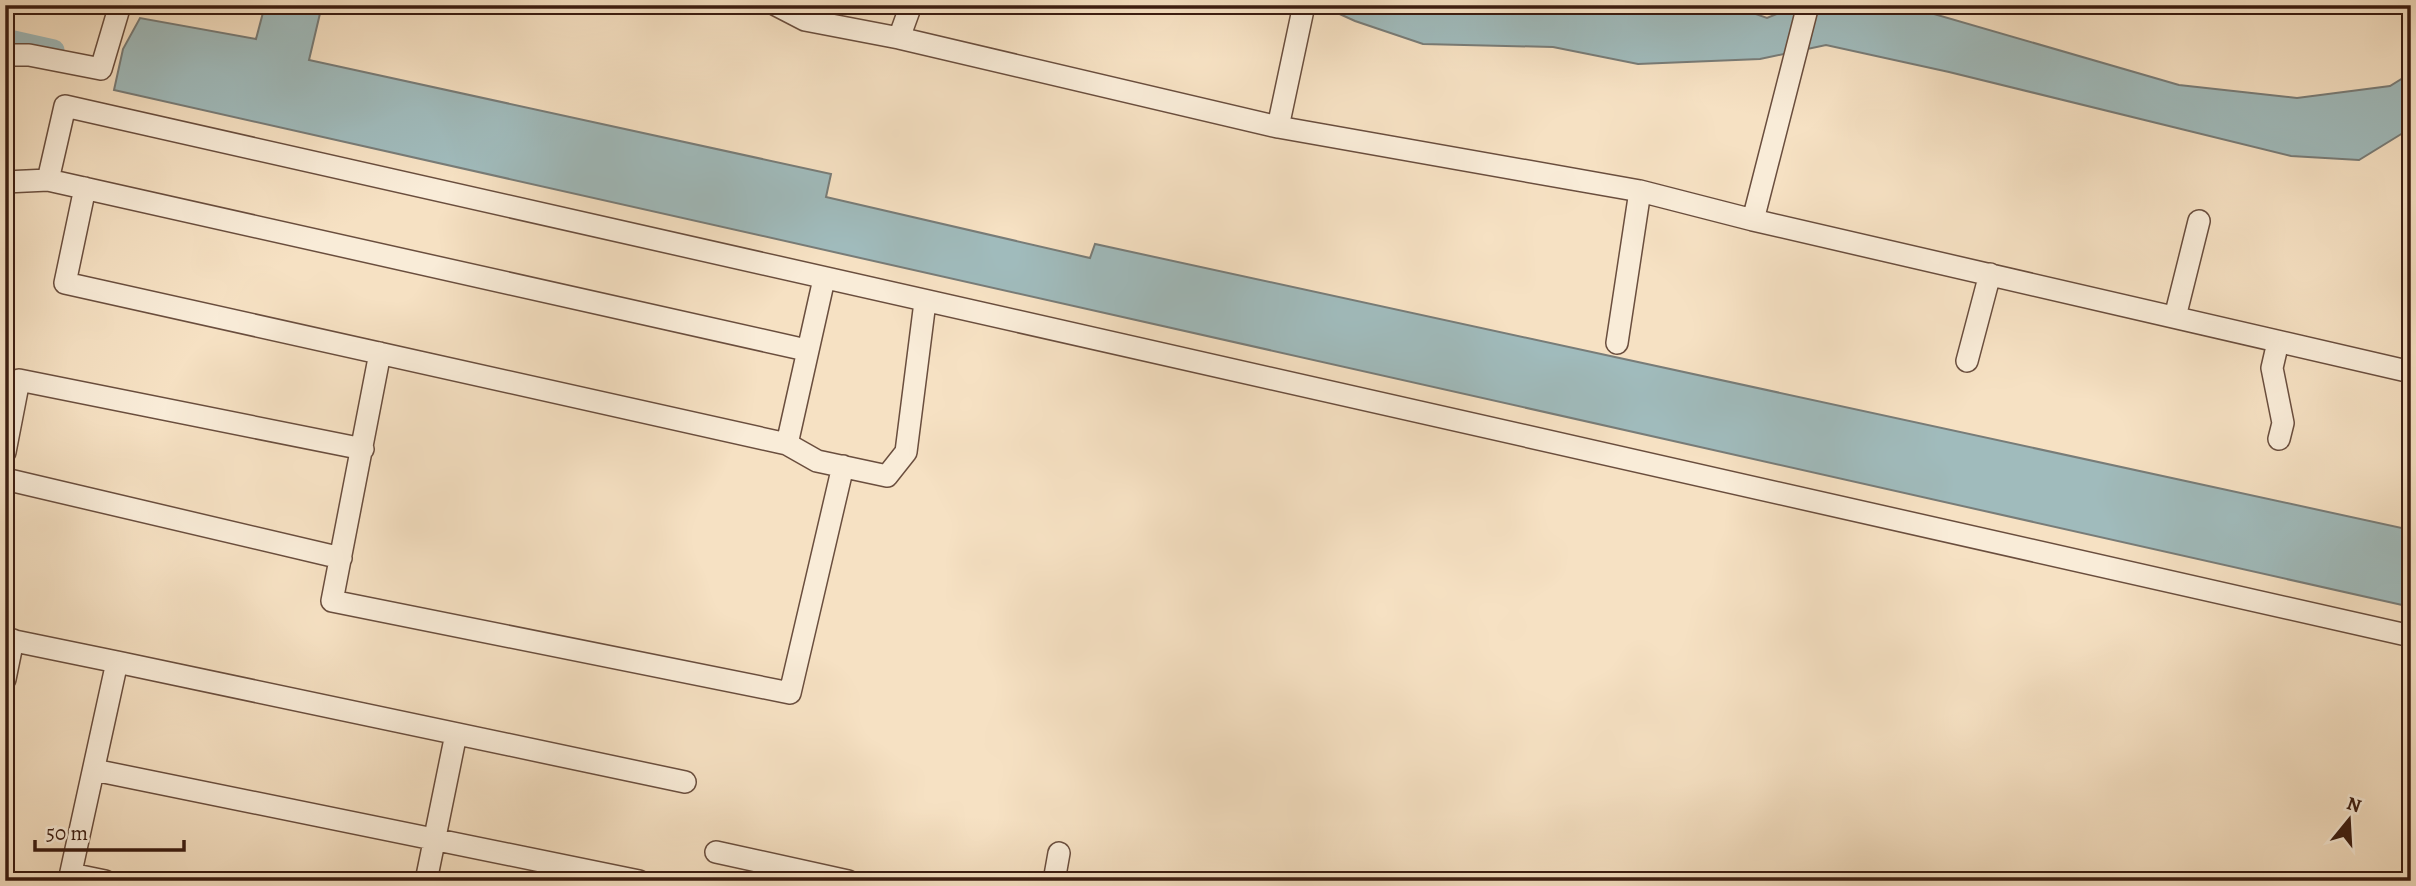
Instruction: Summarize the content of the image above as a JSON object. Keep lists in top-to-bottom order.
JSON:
{
  "scale_bar": "50 m",
  "north": "top"
}
